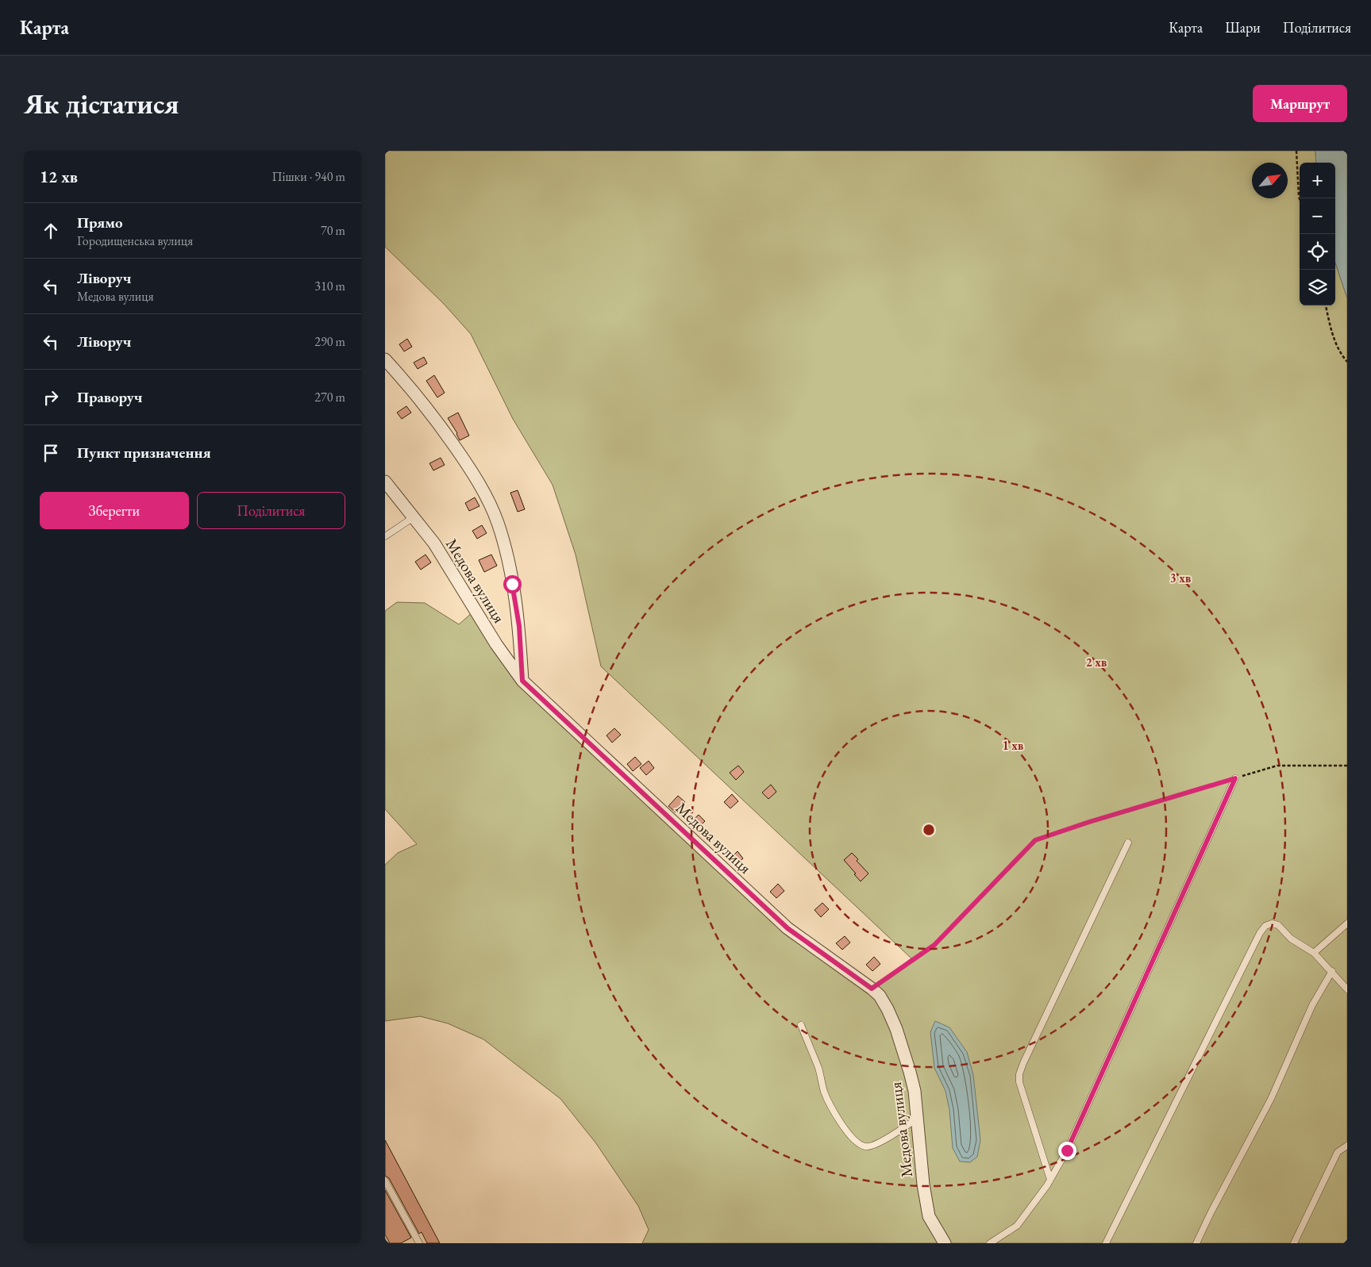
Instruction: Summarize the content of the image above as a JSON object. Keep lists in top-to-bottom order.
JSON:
{
  "streets": {
    "street": ["Медова вулиця"]
  },
  "north": "top right",
  "page": {
    "header": "Карта",
    "nav": ["Карта", "Шари", "Поділитися"],
    "buttons": [
      "Маршрут",
      ["Зберегти", "Поділитися"]
    ],
    "title": "Як дістатися",
    "heading": ["12 хв", "Пішки · 940 m"],
    "map_buttons": ["+", "−"],
    "list": [
      ["Прямо", "Городищенська вулиця", "70 m"],
      ["Ліворуч", "Медова вулиця", "310 m"],
      ["Ліворуч", "290 m"],
      ["Праворуч", "270 m"],
      "Пункт призначення"
    ]
  },
  "rings": ["3 хв", "2 хв", "1 хв"]
}
